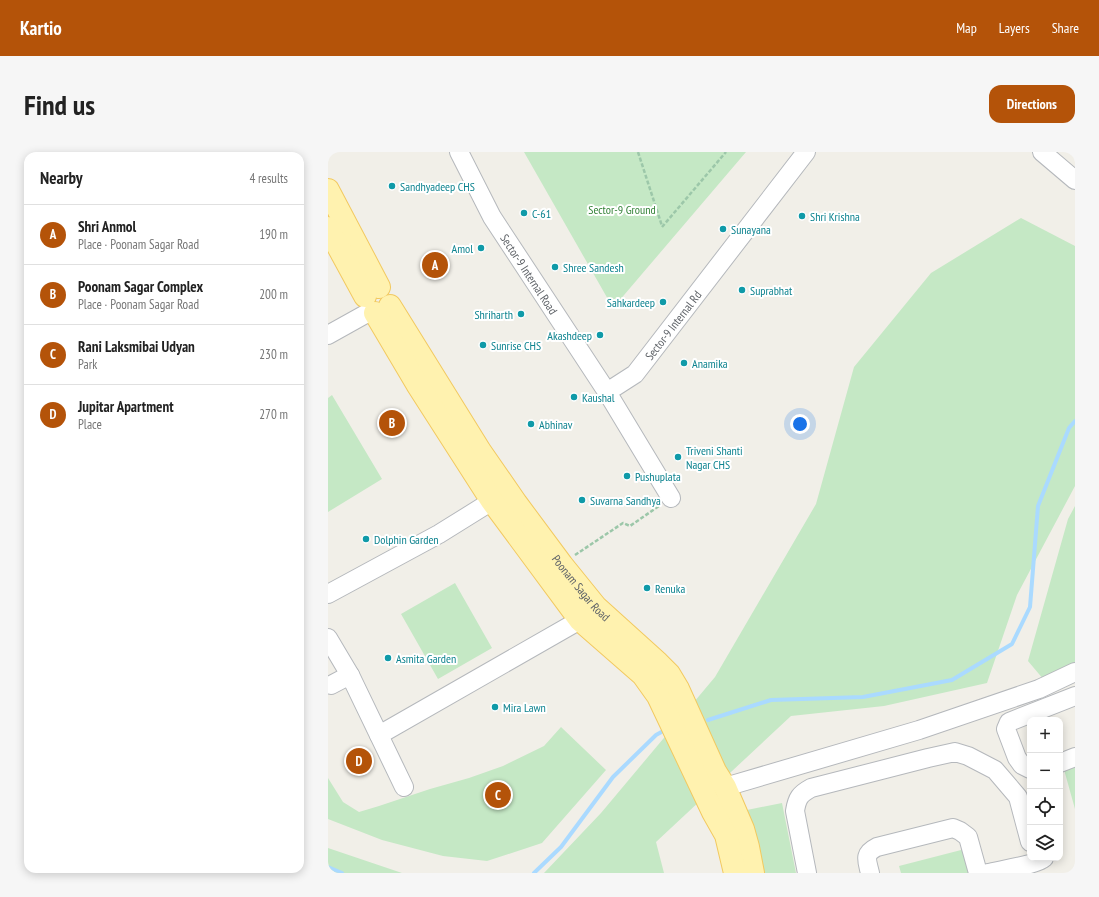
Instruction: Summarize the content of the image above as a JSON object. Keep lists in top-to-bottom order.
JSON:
{
  "streets": {
    "main road": ["Poonam Sagar Road"],
    "street": ["Sector-9 Internal Road", "Sector-9 Internal Rd"]
  },
  "crossings": [
    ["Sector-9 Internal Road", "Sector-9 Internal Rd"]
  ],
  "parks": ["Sector-9 Ground"],
  "places": [
    "Sandhyadeep CHS",
    "C-61",
    "Shri Krishna",
    "Sunayana",
    "Amol",
    "Shree Sandesh",
    "Suprabhat",
    "Sahkardeep",
    "Shriharth",
    "Akashdeep",
    "Sunrise CHS",
    "Anamika",
    "Kaushal",
    "Abhinav",
    "Triveni Shanti Nagar CHS",
    "Pushuplata",
    "Suvarna Sandhya",
    "Dolphin Garden",
    "Renuka",
    "Asmita Garden",
    "Mira Lawn"
  ],
  "page": {
    "header": "Kartio",
    "nav": ["Map", "Layers", "Share"],
    "buttons": "Directions",
    "title": "Find us",
    "heading": ["Nearby", "4 results"],
    "list": [
      {
        "mark": "A",
        "name": "Shri Anmol",
        "note": "Place · Poonam Sagar Road",
        "value": "190 m"
      },
      {
        "mark": "B",
        "name": "Poonam Sagar Complex",
        "note": "Place · Poonam Sagar Road",
        "value": "200 m"
      },
      {
        "mark": "C",
        "name": "Rani Laksmibai Udyan",
        "note": "Park",
        "value": "230 m"
      },
      {
        "mark": "D",
        "name": "Jupitar Apartment",
        "note": "Place",
        "value": "270 m"
      }
    ],
    "pins": [
      "A",
      "B",
      "D",
      "C"
    ],
    "map_buttons": ["+", "−"]
  }
}
